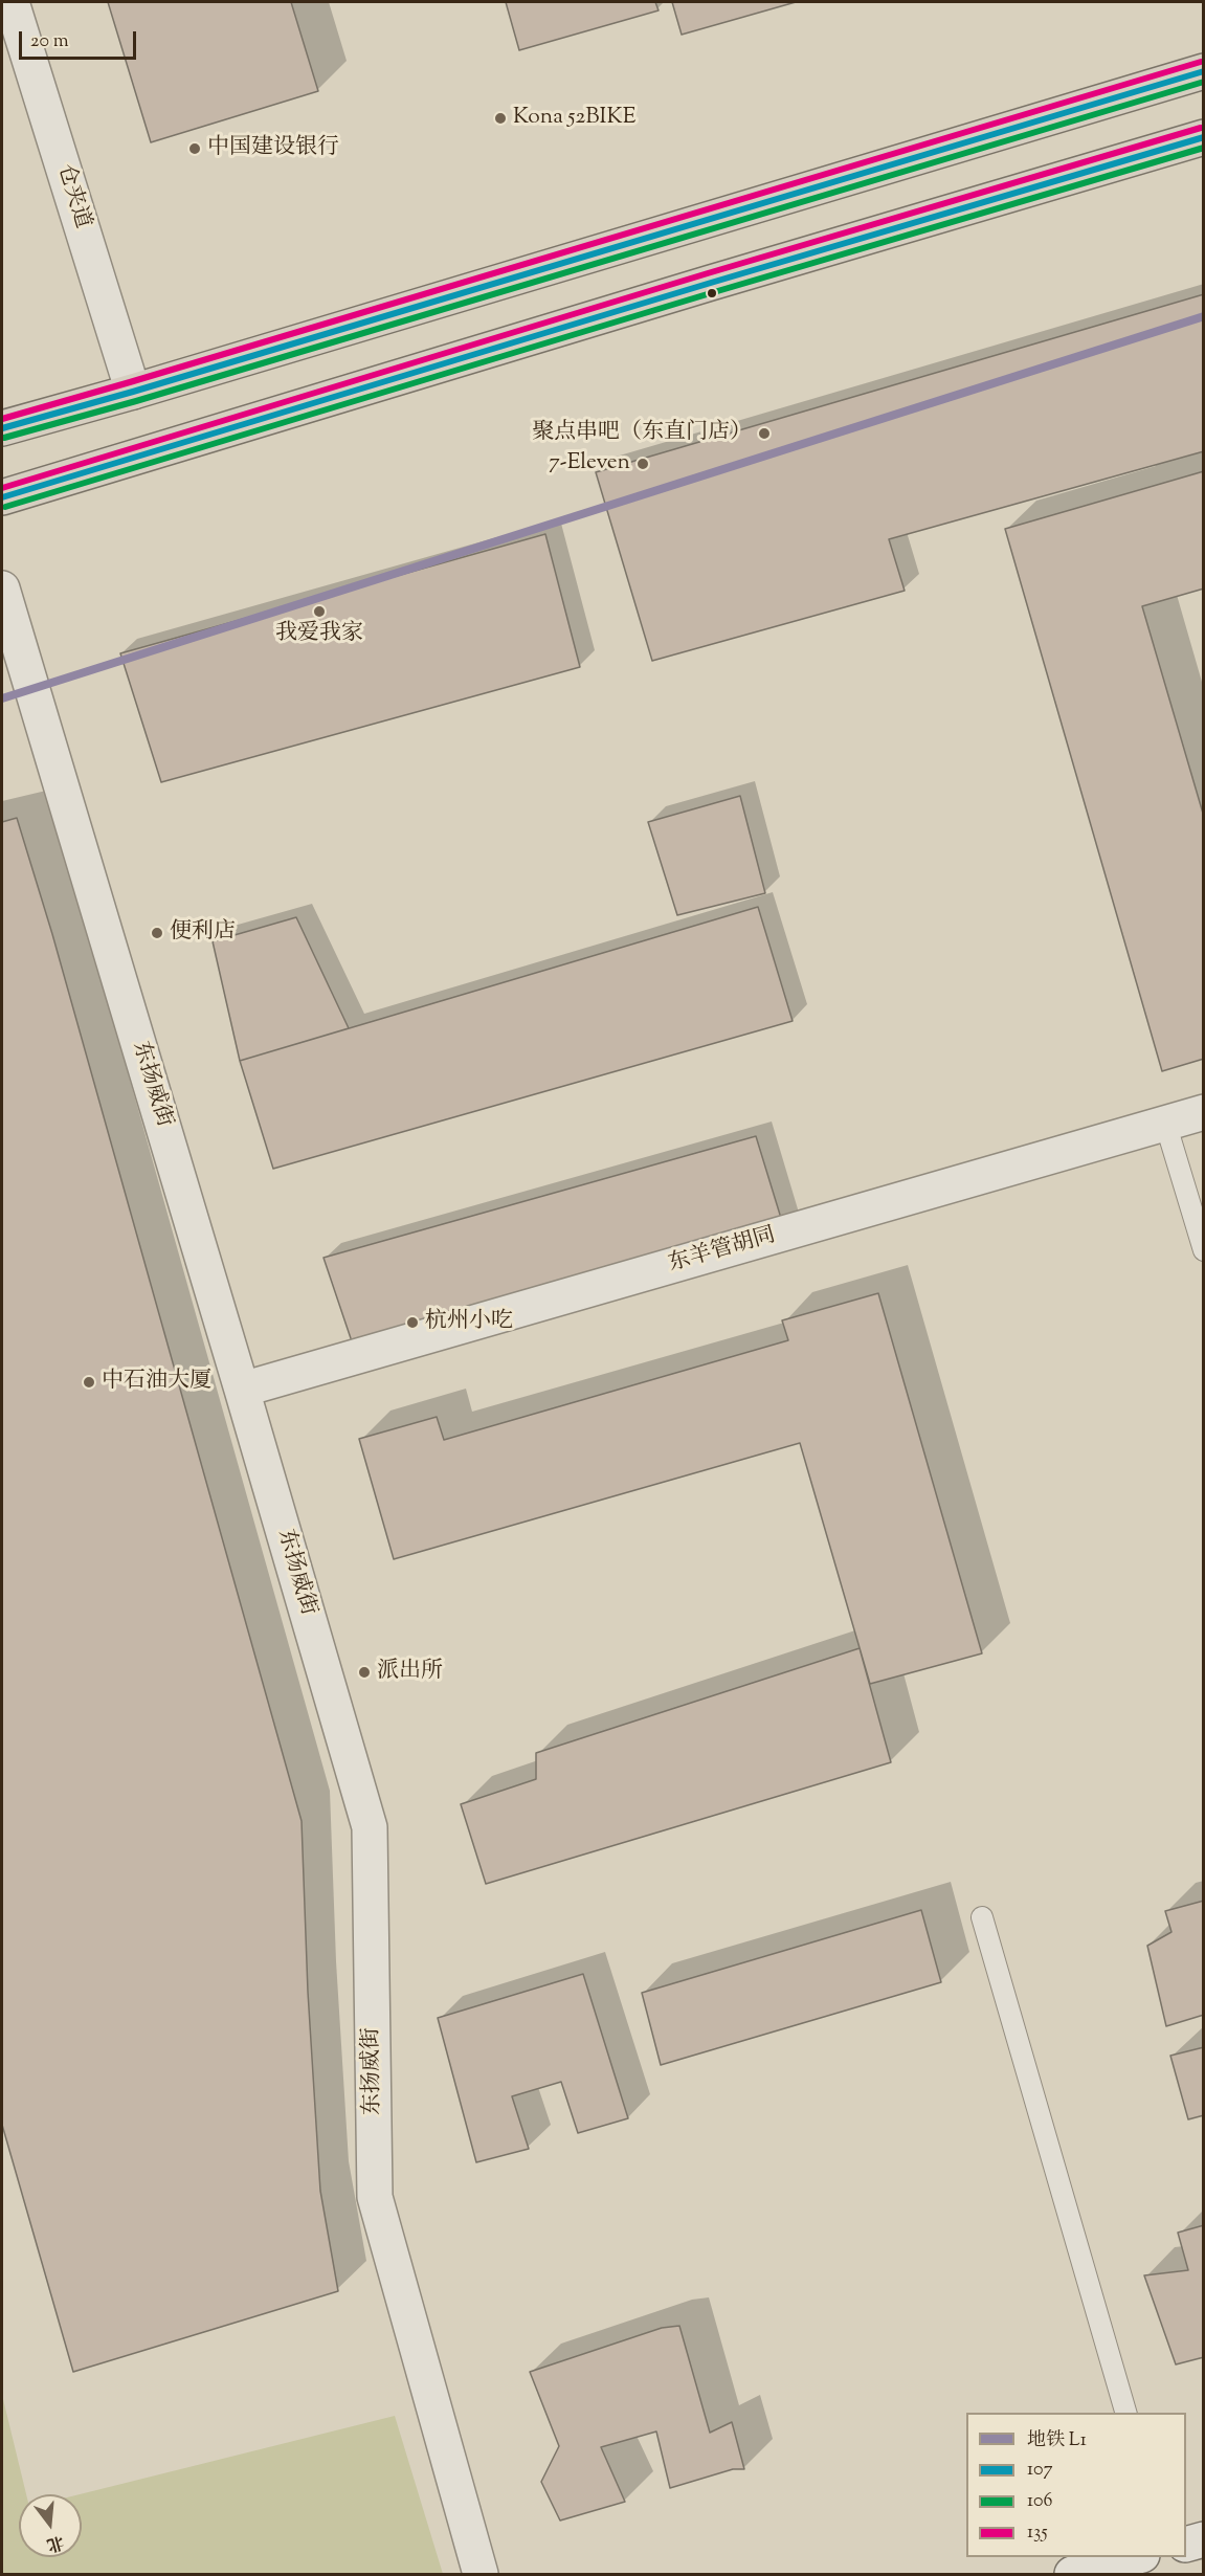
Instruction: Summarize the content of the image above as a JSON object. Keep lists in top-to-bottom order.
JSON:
{
  "streets": {
    "street": ["仓夹道", "东扬威街", "东羊管胡同"]
  },
  "crossings": [
    ["东扬威街", "东羊管胡同"]
  ],
  "places": [
    "Kona 52BIKE",
    "中国建设银行",
    "聚点串吧（东直门店）",
    "7-Eleven",
    "我爱我家",
    "便利店",
    "杭州小吃",
    "中石油大厦",
    "派出所"
  ],
  "lines": [
    "transit line 135",
    "transit line 107",
    "transit line 106",
    "metro line L1"
  ],
  "legend": [
    "地铁 L1",
    "107",
    "106",
    "135"
  ],
  "scale_bar": "20 m",
  "north": "bottom"
}
